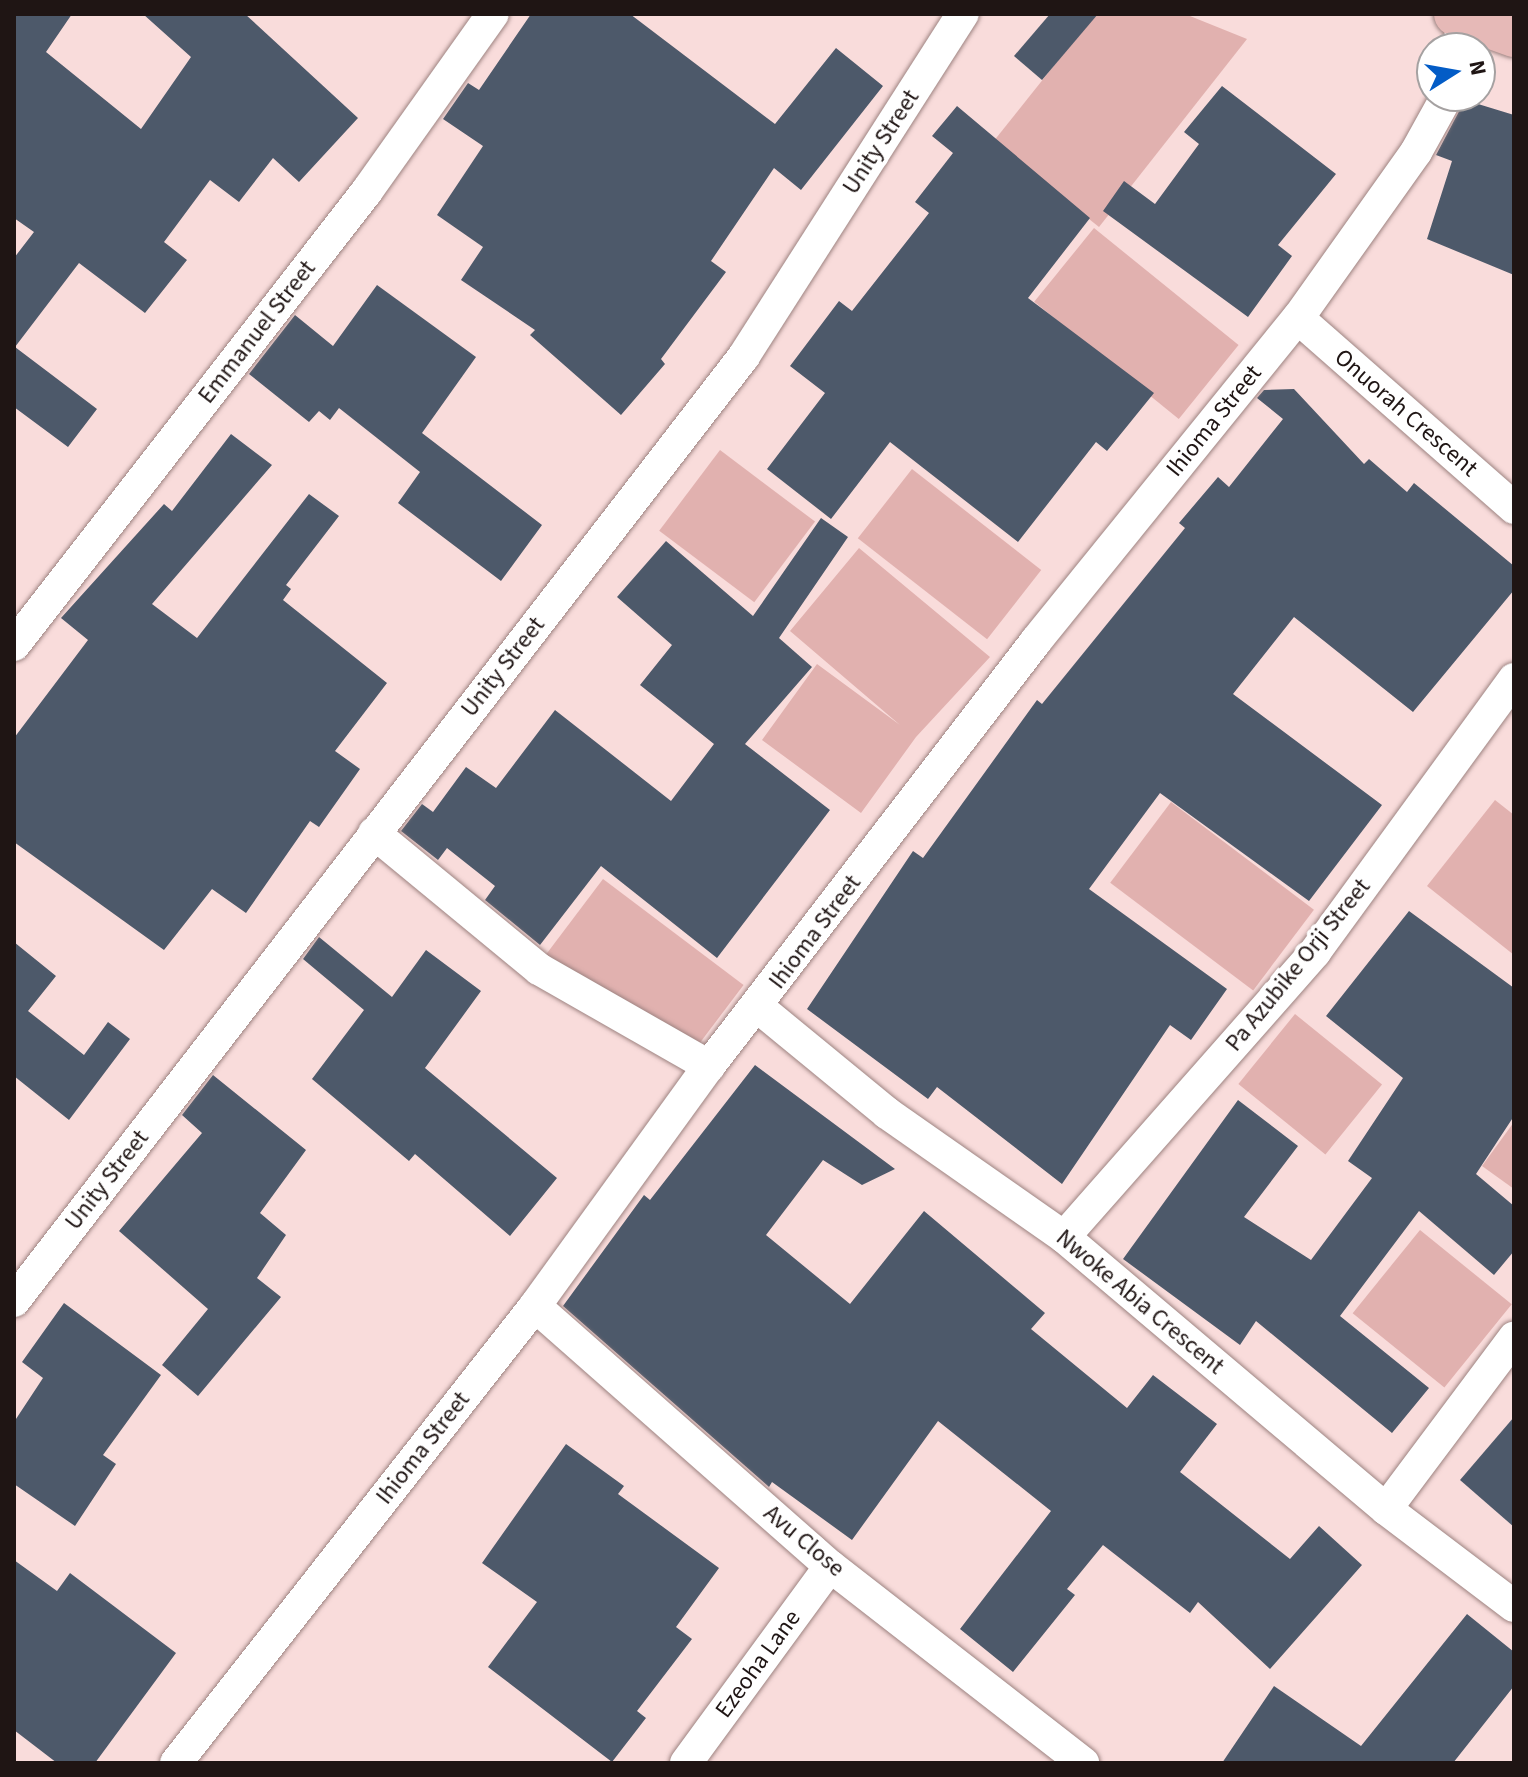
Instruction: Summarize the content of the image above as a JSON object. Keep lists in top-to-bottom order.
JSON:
{
  "streets": {
    "street": [
      "Unity Street",
      "Emmanuel Street",
      "Onuorah Crescent",
      "Ihioma Street",
      "Pa Azubike Orji Street",
      "Nwoke Abia Crescent",
      "Avu Close",
      "Ezeoha Lane"
    ]
  },
  "crossings": [
    ["Onuorah Crescent", "Ihioma Street"],
    ["Ihioma Street", "Nwoke Abia Crescent"],
    ["Ihioma Street", "Avu Close"],
    ["Pa Azubike Orji Street", "Nwoke Abia Crescent"],
    ["Avu Close", "Ezeoha Lane"]
  ],
  "north": "right"
}
